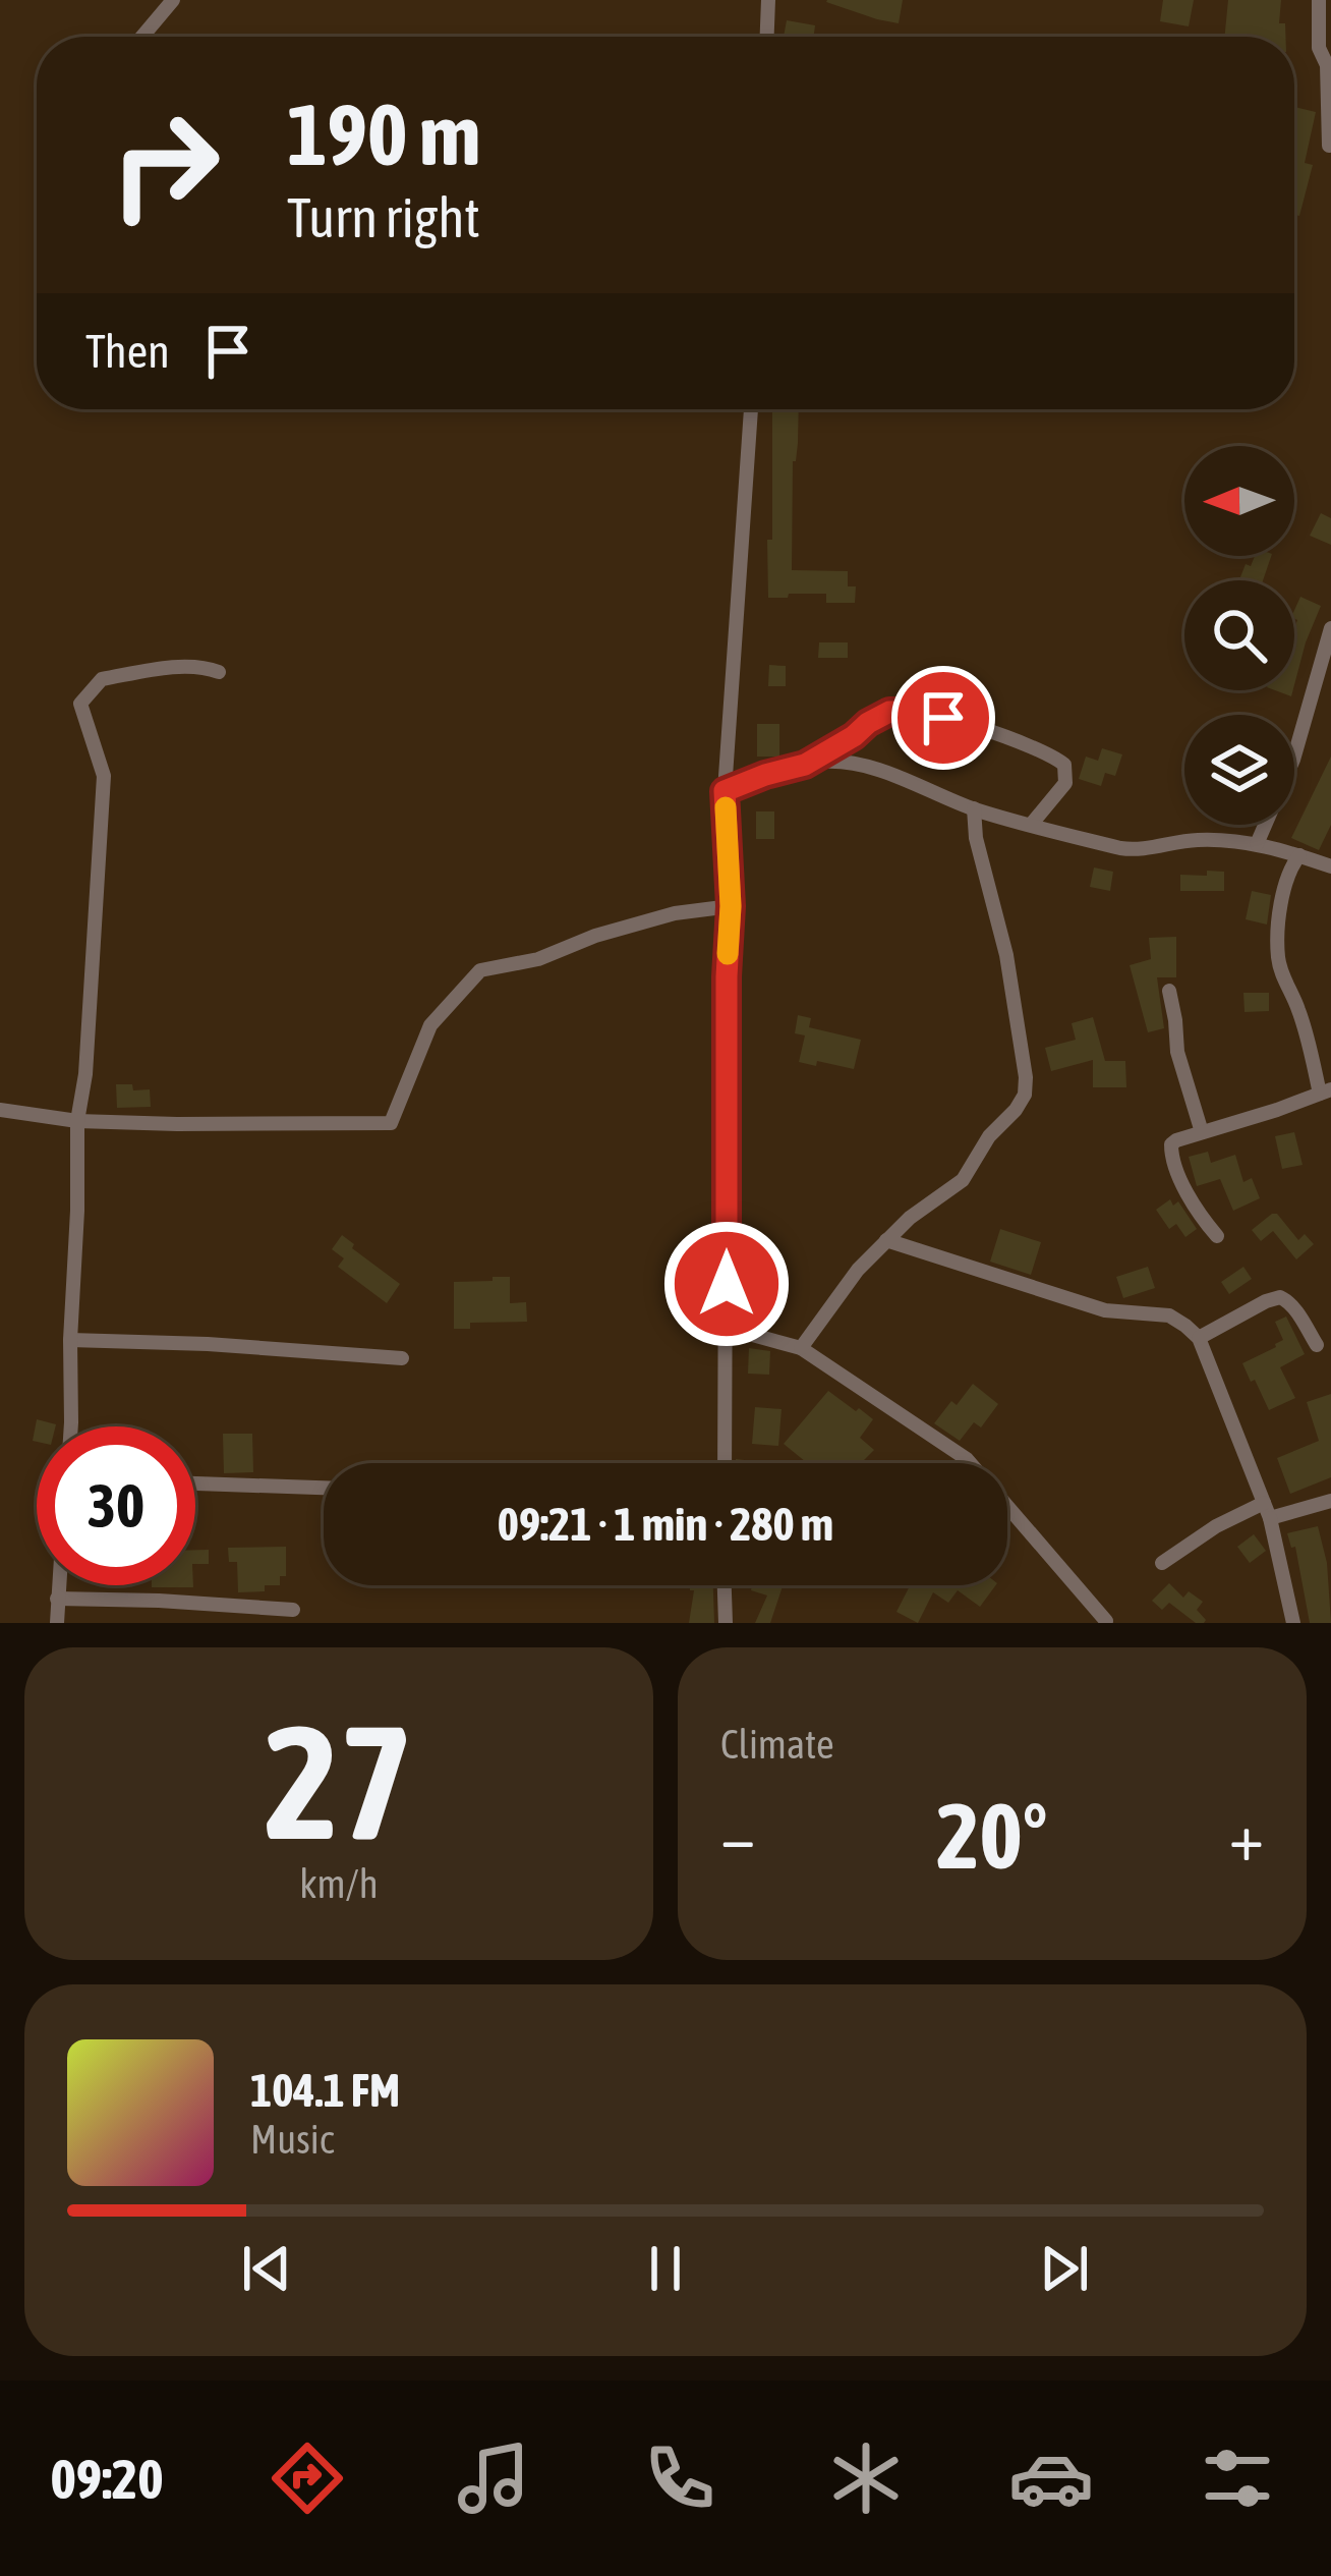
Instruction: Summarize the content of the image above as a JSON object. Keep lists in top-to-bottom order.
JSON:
{
  "north": "left",
  "page": {
    "turn": ["190 m", "Turn right"],
    "then": "Then",
    "limit": "30",
    "trip": "09:21 · 1 min · 280 m",
    "tile": [
      ["27", "km/h"],
      "Climate"
    ],
    "heat": ["−", "20°", "+"],
    "song": ["104.1 FM", "Music"],
    "tabs": "09:20"
  }
}
